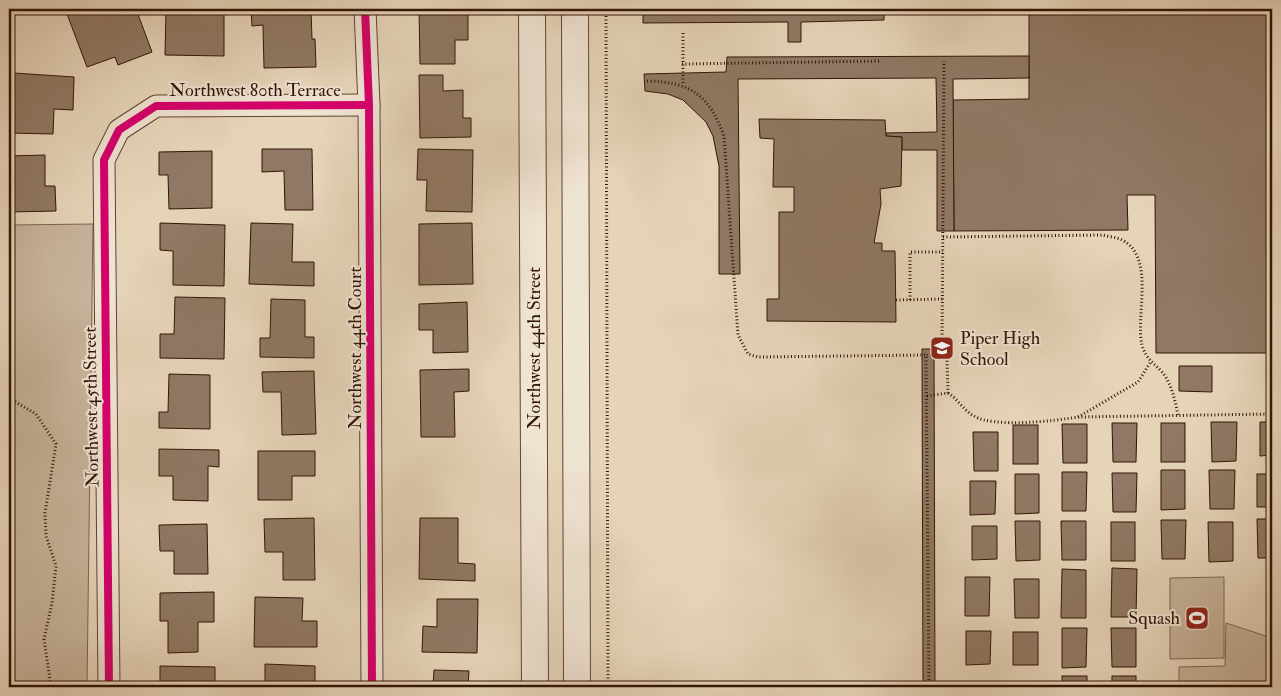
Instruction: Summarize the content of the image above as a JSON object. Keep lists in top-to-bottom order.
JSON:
{
  "streets": {
    "street": [
      "Northwest 80th Terrace",
      "Northwest 44th Court",
      "Northwest 44th Street",
      "Northwest 45th Street"
    ]
  },
  "crossings": [
    ["Northwest 80th Terrace", "Northwest 44th Court"],
    ["Northwest 80th Terrace", "Northwest 45th Street"]
  ],
  "places": {
    "school or university": ["Piper High School"],
    "sports": ["Squash"]
  }
}
